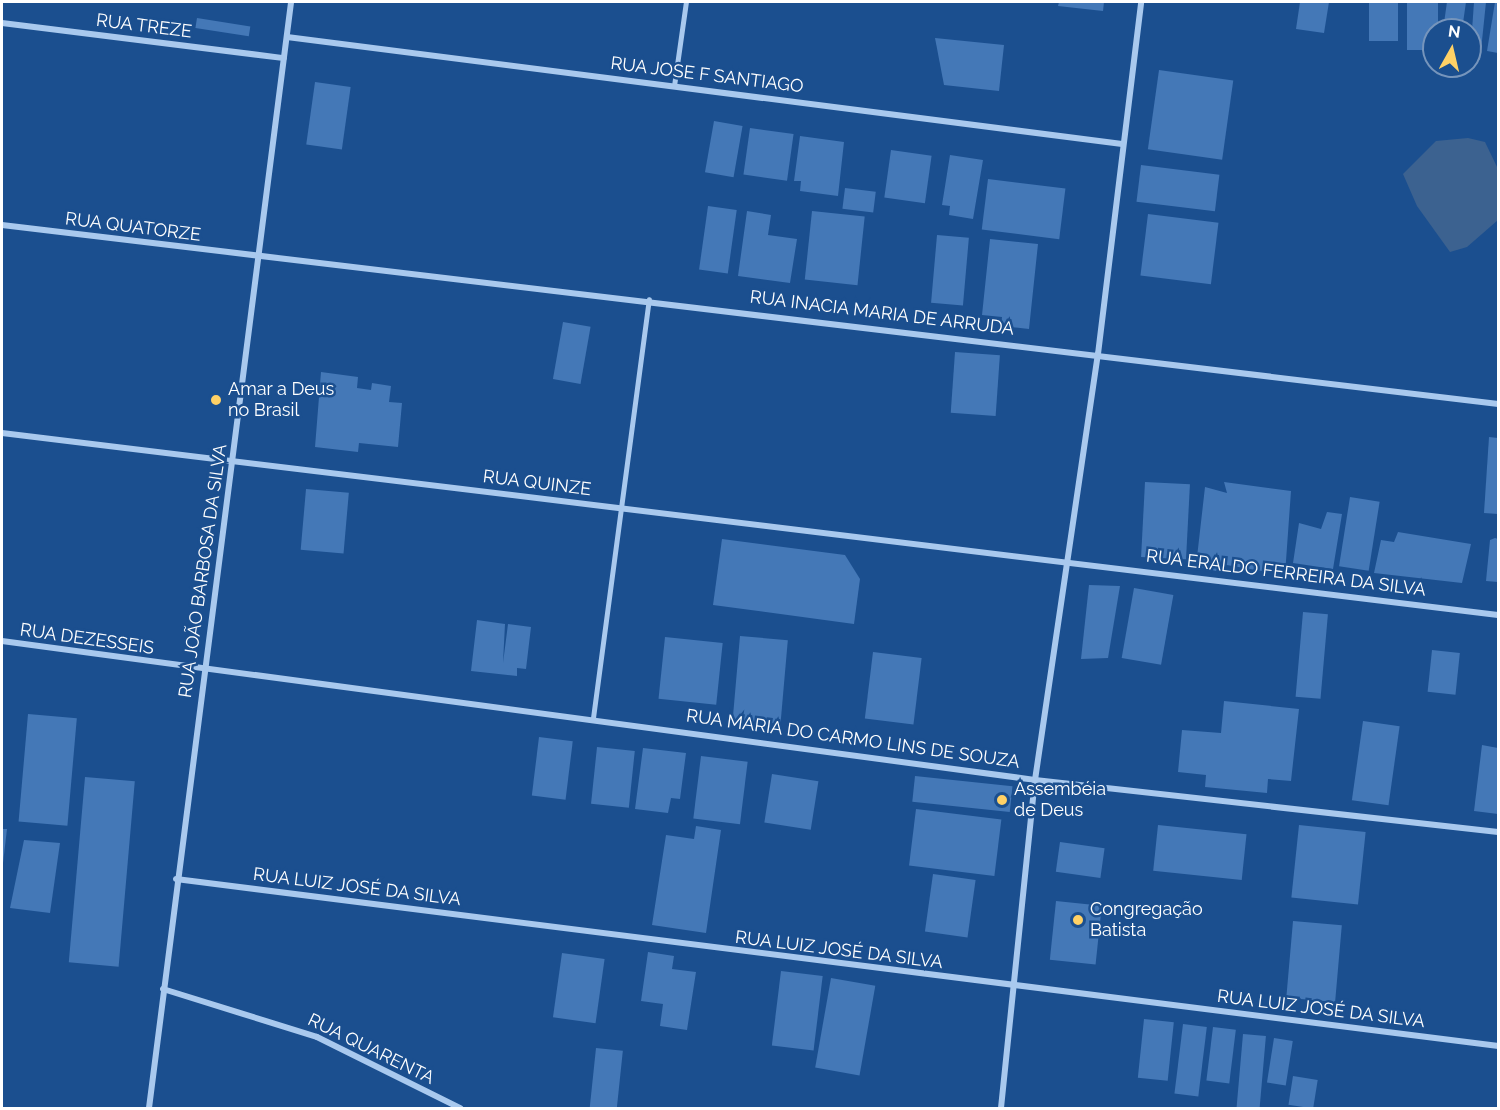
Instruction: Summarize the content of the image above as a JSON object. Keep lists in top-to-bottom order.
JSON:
{
  "streets": {
    "street": [
      "RUA TREZE",
      "RUA JOSE F SANTIAGO",
      "RUA QUATORZE",
      "RUA INACIA MARIA DE ARRUDA",
      "RUA QUINZE",
      "RUA JOÃO BARBOSA DA SILVA",
      "RUA ERALDO FERREIRA DA SILVA",
      "RUA DEZESSEIS",
      "RUA MARIA DO CARMO LINS DE SOUZA",
      "RUA LUIZ JOSÉ DA SILVA",
      "RUA QUARENTA"
    ]
  },
  "crossings": [
    ["RUA TREZE", "RUA JOÃO BARBOSA DA SILVA"],
    ["RUA JOSE F SANTIAGO", "RUA JOÃO BARBOSA DA SILVA"],
    ["RUA QUATORZE", "RUA INACIA MARIA DE ARRUDA"],
    ["RUA QUATORZE", "RUA JOÃO BARBOSA DA SILVA"],
    ["RUA INACIA MARIA DE ARRUDA", "RUA JOÃO BARBOSA DA SILVA"],
    ["RUA QUINZE", "RUA JOÃO BARBOSA DA SILVA"],
    ["RUA QUINZE", "RUA ERALDO FERREIRA DA SILVA"],
    ["RUA JOÃO BARBOSA DA SILVA", "RUA DEZESSEIS"],
    ["RUA JOÃO BARBOSA DA SILVA", "RUA MARIA DO CARMO LINS DE SOUZA"],
    ["RUA JOÃO BARBOSA DA SILVA", "RUA LUIZ JOSÉ DA SILVA"],
    ["RUA JOÃO BARBOSA DA SILVA", "RUA QUARENTA"],
    ["RUA DEZESSEIS", "RUA MARIA DO CARMO LINS DE SOUZA"]
  ],
  "places": ["Amar a Deus no Brasil", "Assembéia de Deus", "Congregação Batista"],
  "north": "top"
}
